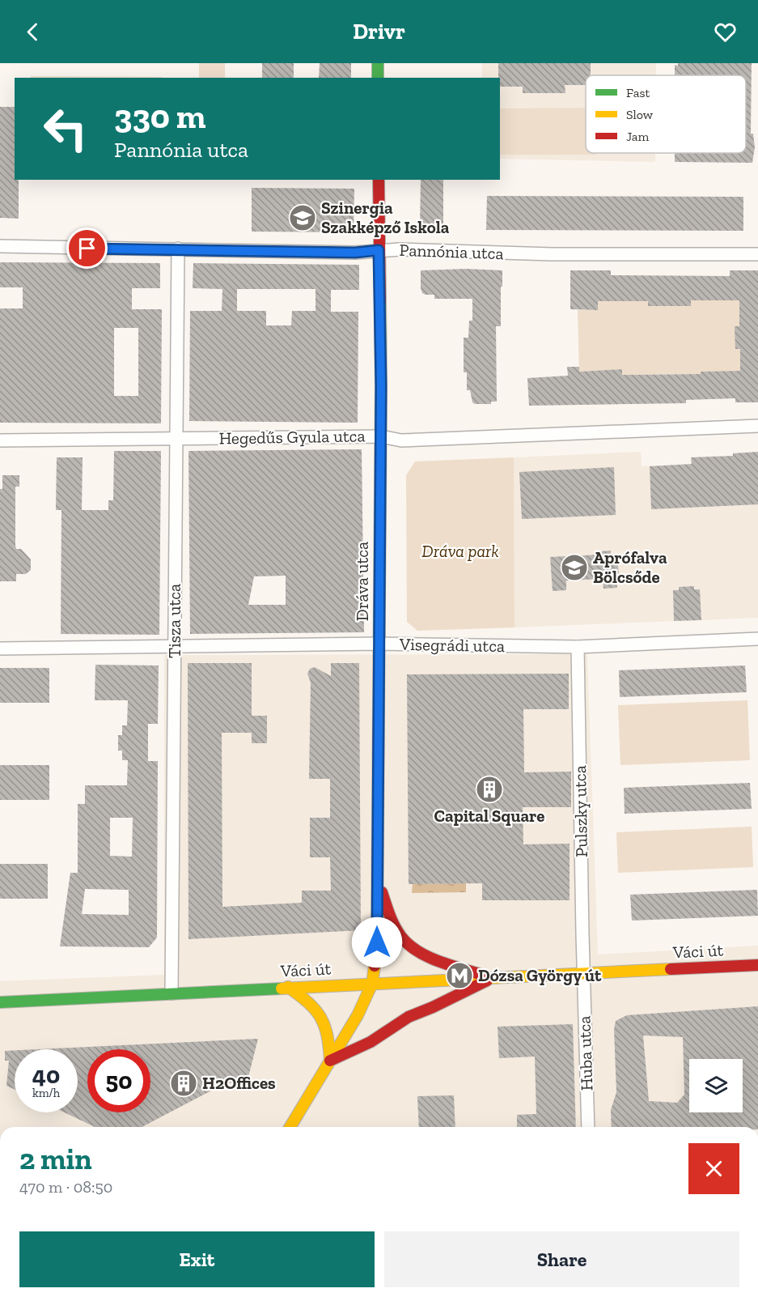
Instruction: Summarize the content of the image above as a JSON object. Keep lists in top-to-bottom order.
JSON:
{
  "streets": {
    "main road": ["Dráva utca", "Váci út"],
    "street": [
      "Pannónia utca",
      "Hegedűs Gyula utca",
      "Tisza utca",
      "Visegrádi utca",
      "Pulszky utca",
      "Huba utca"
    ]
  },
  "crossings": [
    ["Pannónia utca", "Dráva utca"],
    ["Pannónia utca", "Tisza utca"],
    ["Hegedűs Gyula utca", "Dráva utca"],
    ["Hegedűs Gyula utca", "Tisza utca"],
    ["Dráva utca", "Visegrádi utca"],
    ["Dráva utca", "Váci út"],
    ["Tisza utca", "Visegrádi utca"],
    ["Tisza utca", "Váci út"],
    ["Visegrádi utca", "Pulszky utca"],
    ["Pulszky utca", "Váci út"],
    ["Pulszky utca", "Huba utca"],
    ["Váci út", "Huba utca"]
  ],
  "parks": ["Dráva park"],
  "places": {
    "school or university": ["Szinergia Szakképző Iskola", "Aprófalva Bölcsőde"],
    "building": ["Capital Square", "H2Offices"],
    "metro station": ["Dózsa György út"]
  },
  "legend": ["Fast", "Slow", "Jam"],
  "page": {
    "header": "Drivr",
    "turn": ["330 m", "Pannónia utca"],
    "speed": "40 km/h",
    "limit": "50",
    "heading": ["2 min", "470 m · 08:50"],
    "buttons": ["Exit", "Share"]
  }
}
